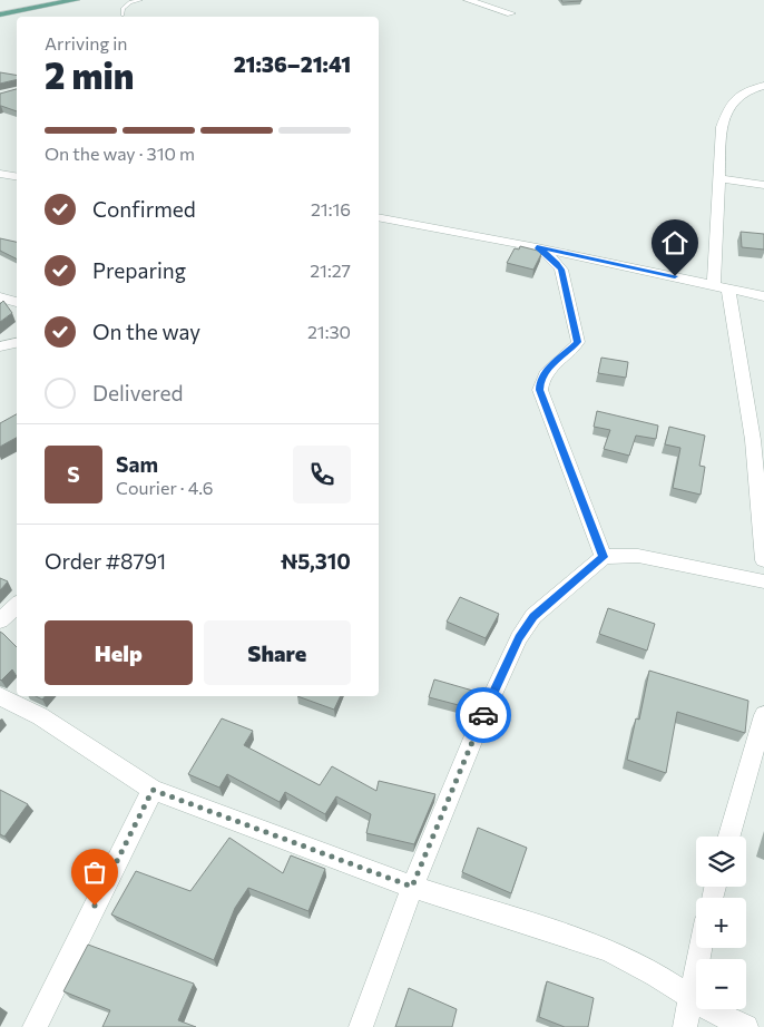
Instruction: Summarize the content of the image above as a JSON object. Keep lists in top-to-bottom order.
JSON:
{
  "page": {
    "heading": ["2 min", "Arriving in", "21:36–21:41"],
    "panel": [
      "Sam",
      "Courier · 4.6",
      "Order #8791",
      "₦5,310"
    ],
    "bar": "On the way · 310 m",
    "list": [
      ["Confirmed", "21:16"],
      ["Preparing", "21:27"],
      ["On the way", "21:30"],
      "Delivered"
    ],
    "round": "S",
    "buttons": ["Help", "Share"],
    "map_buttons": ["+", "−"]
  }
}
